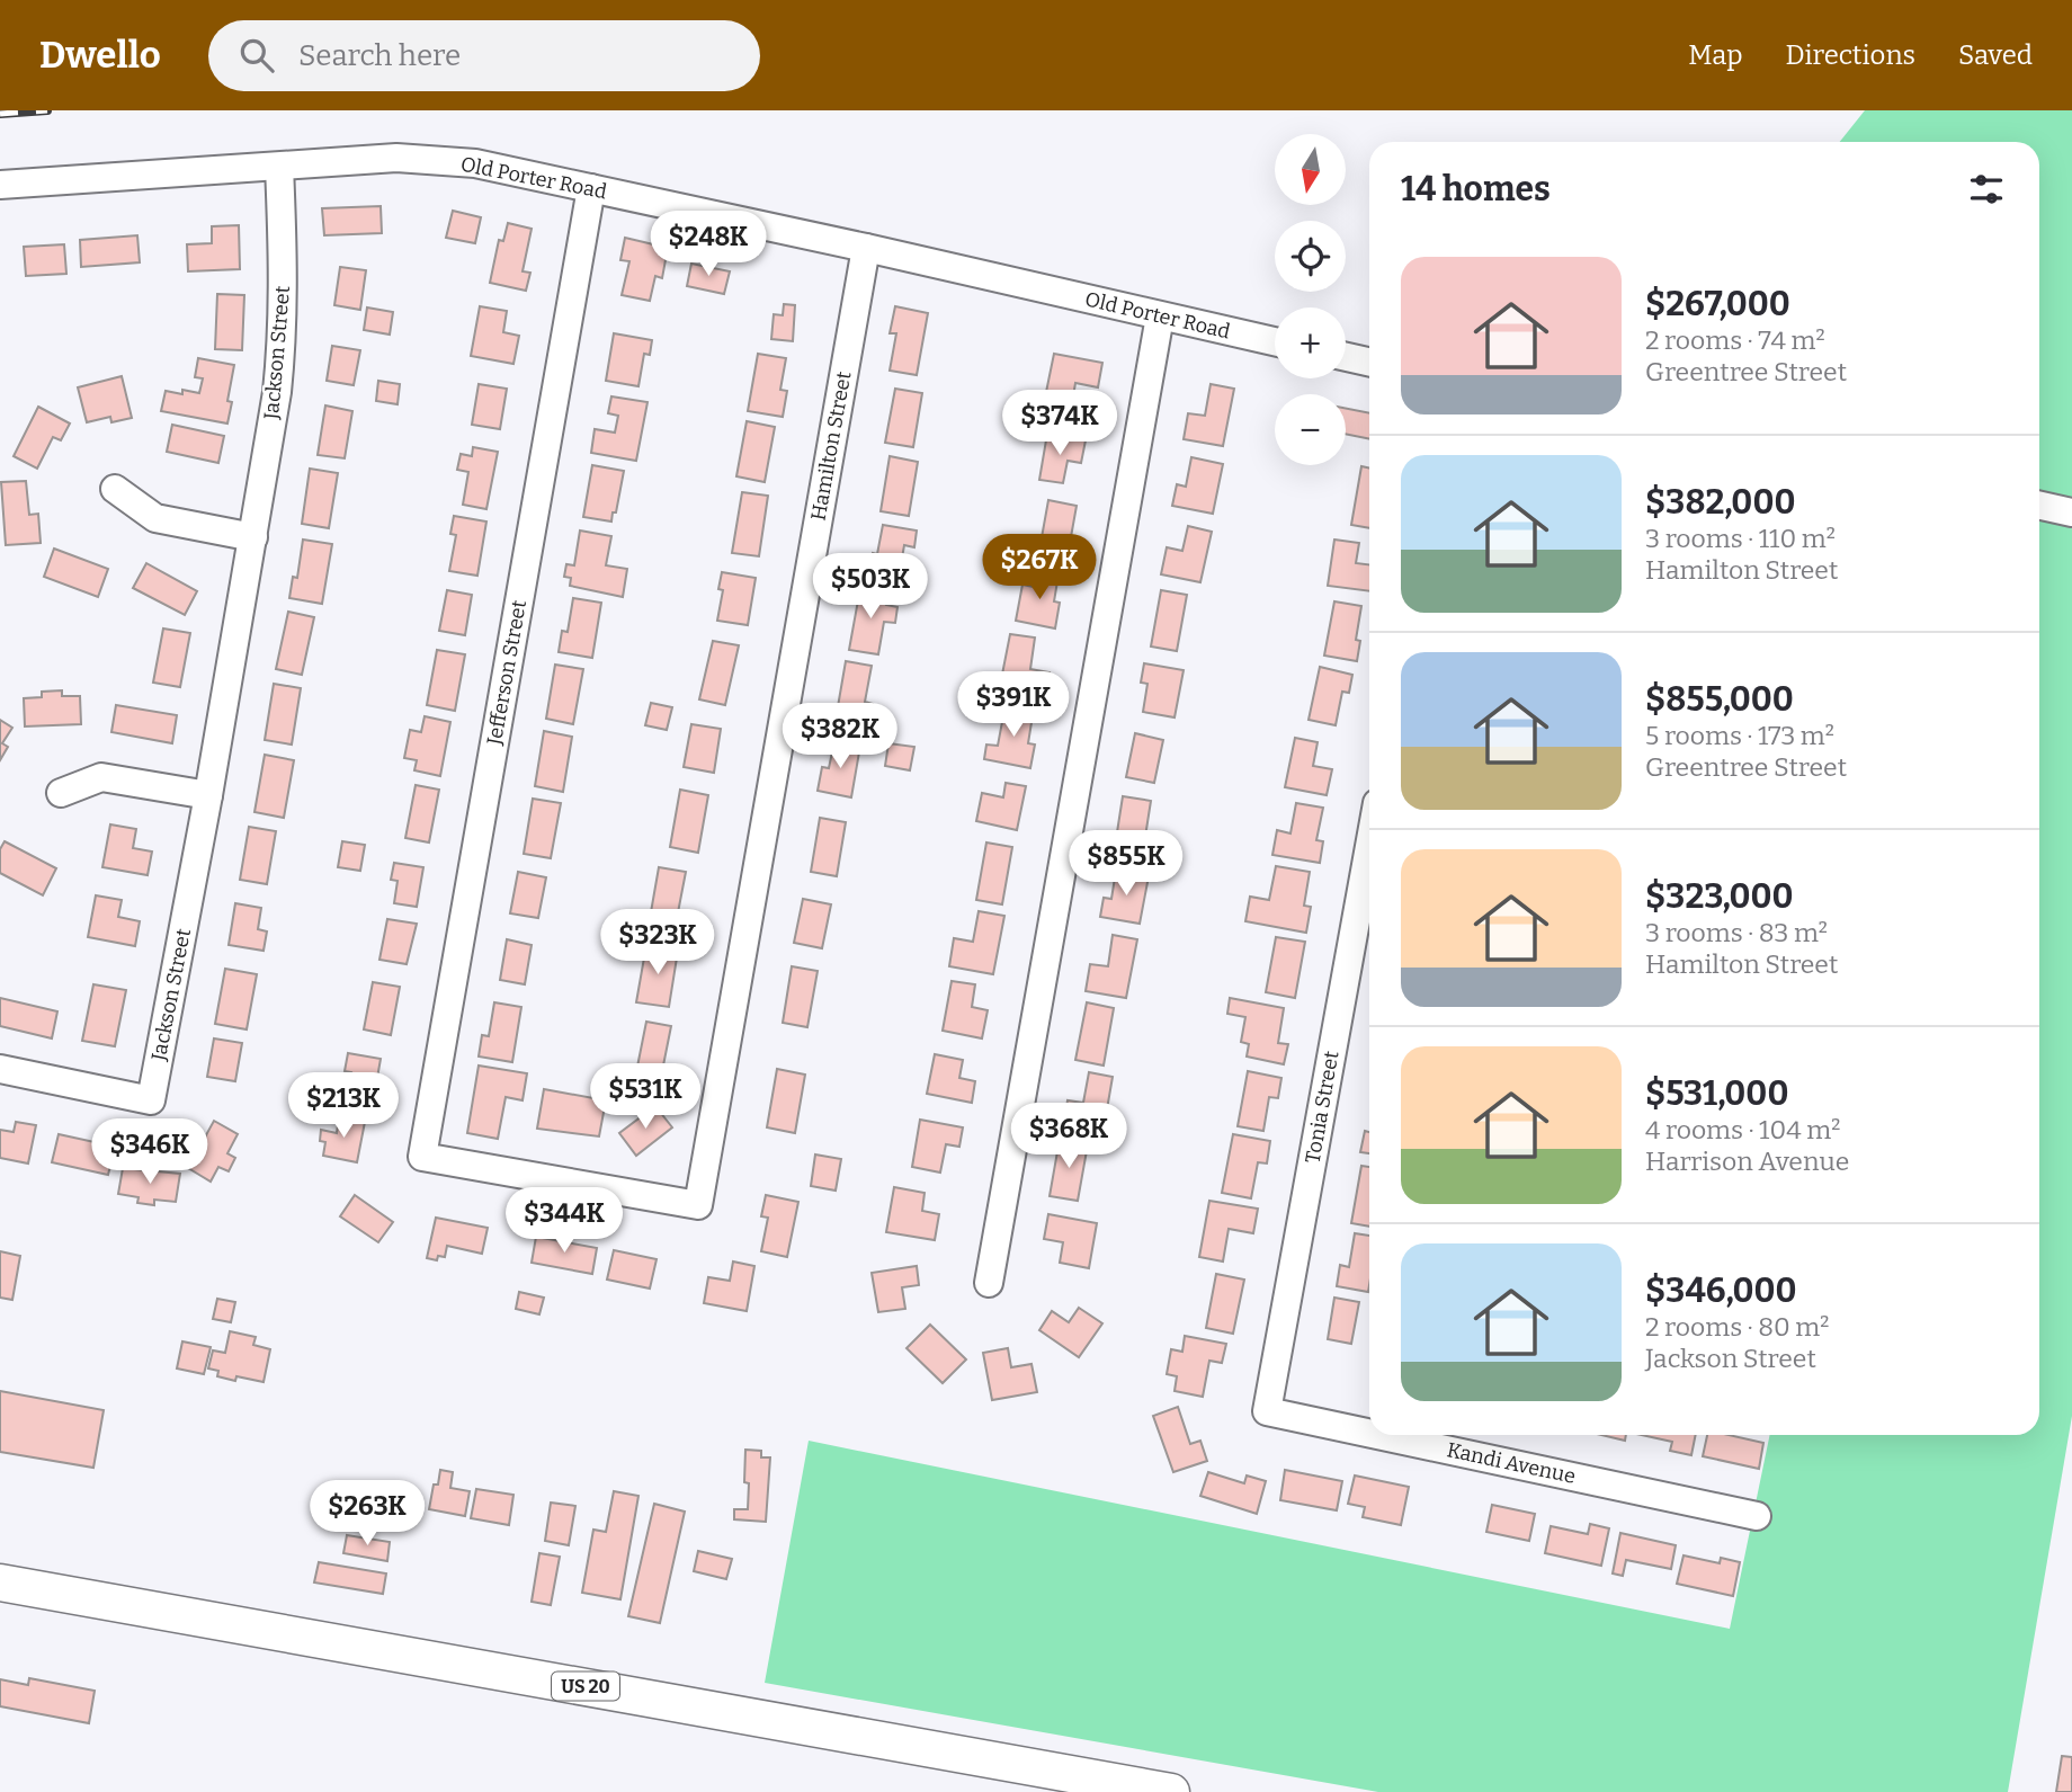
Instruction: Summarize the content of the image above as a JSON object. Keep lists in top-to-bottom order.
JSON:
{
  "streets": {
    "main road": ["US 20"],
    "street": [
      "Old Porter Road",
      "Jackson Street",
      "Hamilton Street",
      "Jefferson Street",
      "Tonia Street",
      "Kandi Avenue"
    ]
  },
  "crossings": [
    ["Old Porter Road", "Jackson Street"],
    ["Old Porter Road", "Hamilton Street"],
    ["Old Porter Road", "Jefferson Street"],
    ["Hamilton Street", "Jefferson Street"],
    ["Tonia Street", "Kandi Avenue"]
  ],
  "north": "bottom",
  "page": {
    "header": "Dwello",
    "search": "Search here",
    "nav": ["Map", "Directions", "Saved"],
    "map_buttons": ["+", "−"],
    "heading": "14 homes",
    "price": [
      "$248K",
      "$374K",
      "$267K",
      "$503K",
      "$391K",
      "$382K",
      "$855K",
      "$323K",
      "$531K",
      "$213K",
      "$368K",
      "$346K",
      "$344K",
      "$263K"
    ],
    "list": [
      {
        "name": "$267,000",
        "note": "2 rooms · 74 m² · Greentree Street"
      },
      {
        "name": "$382,000",
        "note": "3 rooms · 110 m² · Hamilton Street"
      },
      {
        "name": "$855,000",
        "note": "5 rooms · 173 m² · Greentree Street"
      },
      {
        "name": "$323,000",
        "note": "3 rooms · 83 m² · Hamilton Street"
      },
      {
        "name": "$531,000",
        "note": "4 rooms · 104 m² · Harrison Avenue"
      },
      {
        "name": "$346,000",
        "note": "2 rooms · 80 m² · Jackson Street"
      }
    ]
  }
}
